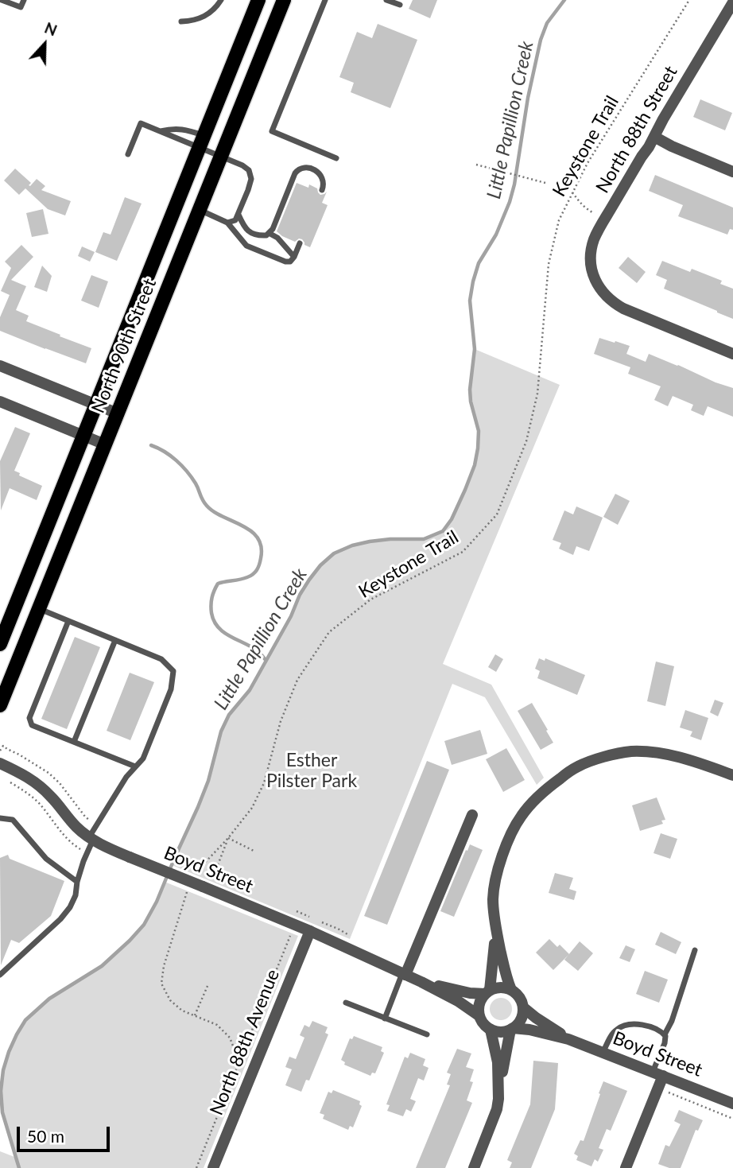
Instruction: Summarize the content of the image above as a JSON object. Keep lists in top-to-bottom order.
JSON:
{
  "streets": {
    "main road": ["North 90th Street"],
    "street": ["North 88th Street", "Boyd Street", "North 88th Avenue"],
    "path": ["Keystone Trail"]
  },
  "crossings": [
    ["Boyd Street", "North 88th Avenue"]
  ],
  "water": ["Little Papillion Creek"],
  "parks": ["Esther Pilster Park"],
  "scale_bar": "50 m",
  "north": "top"
}
